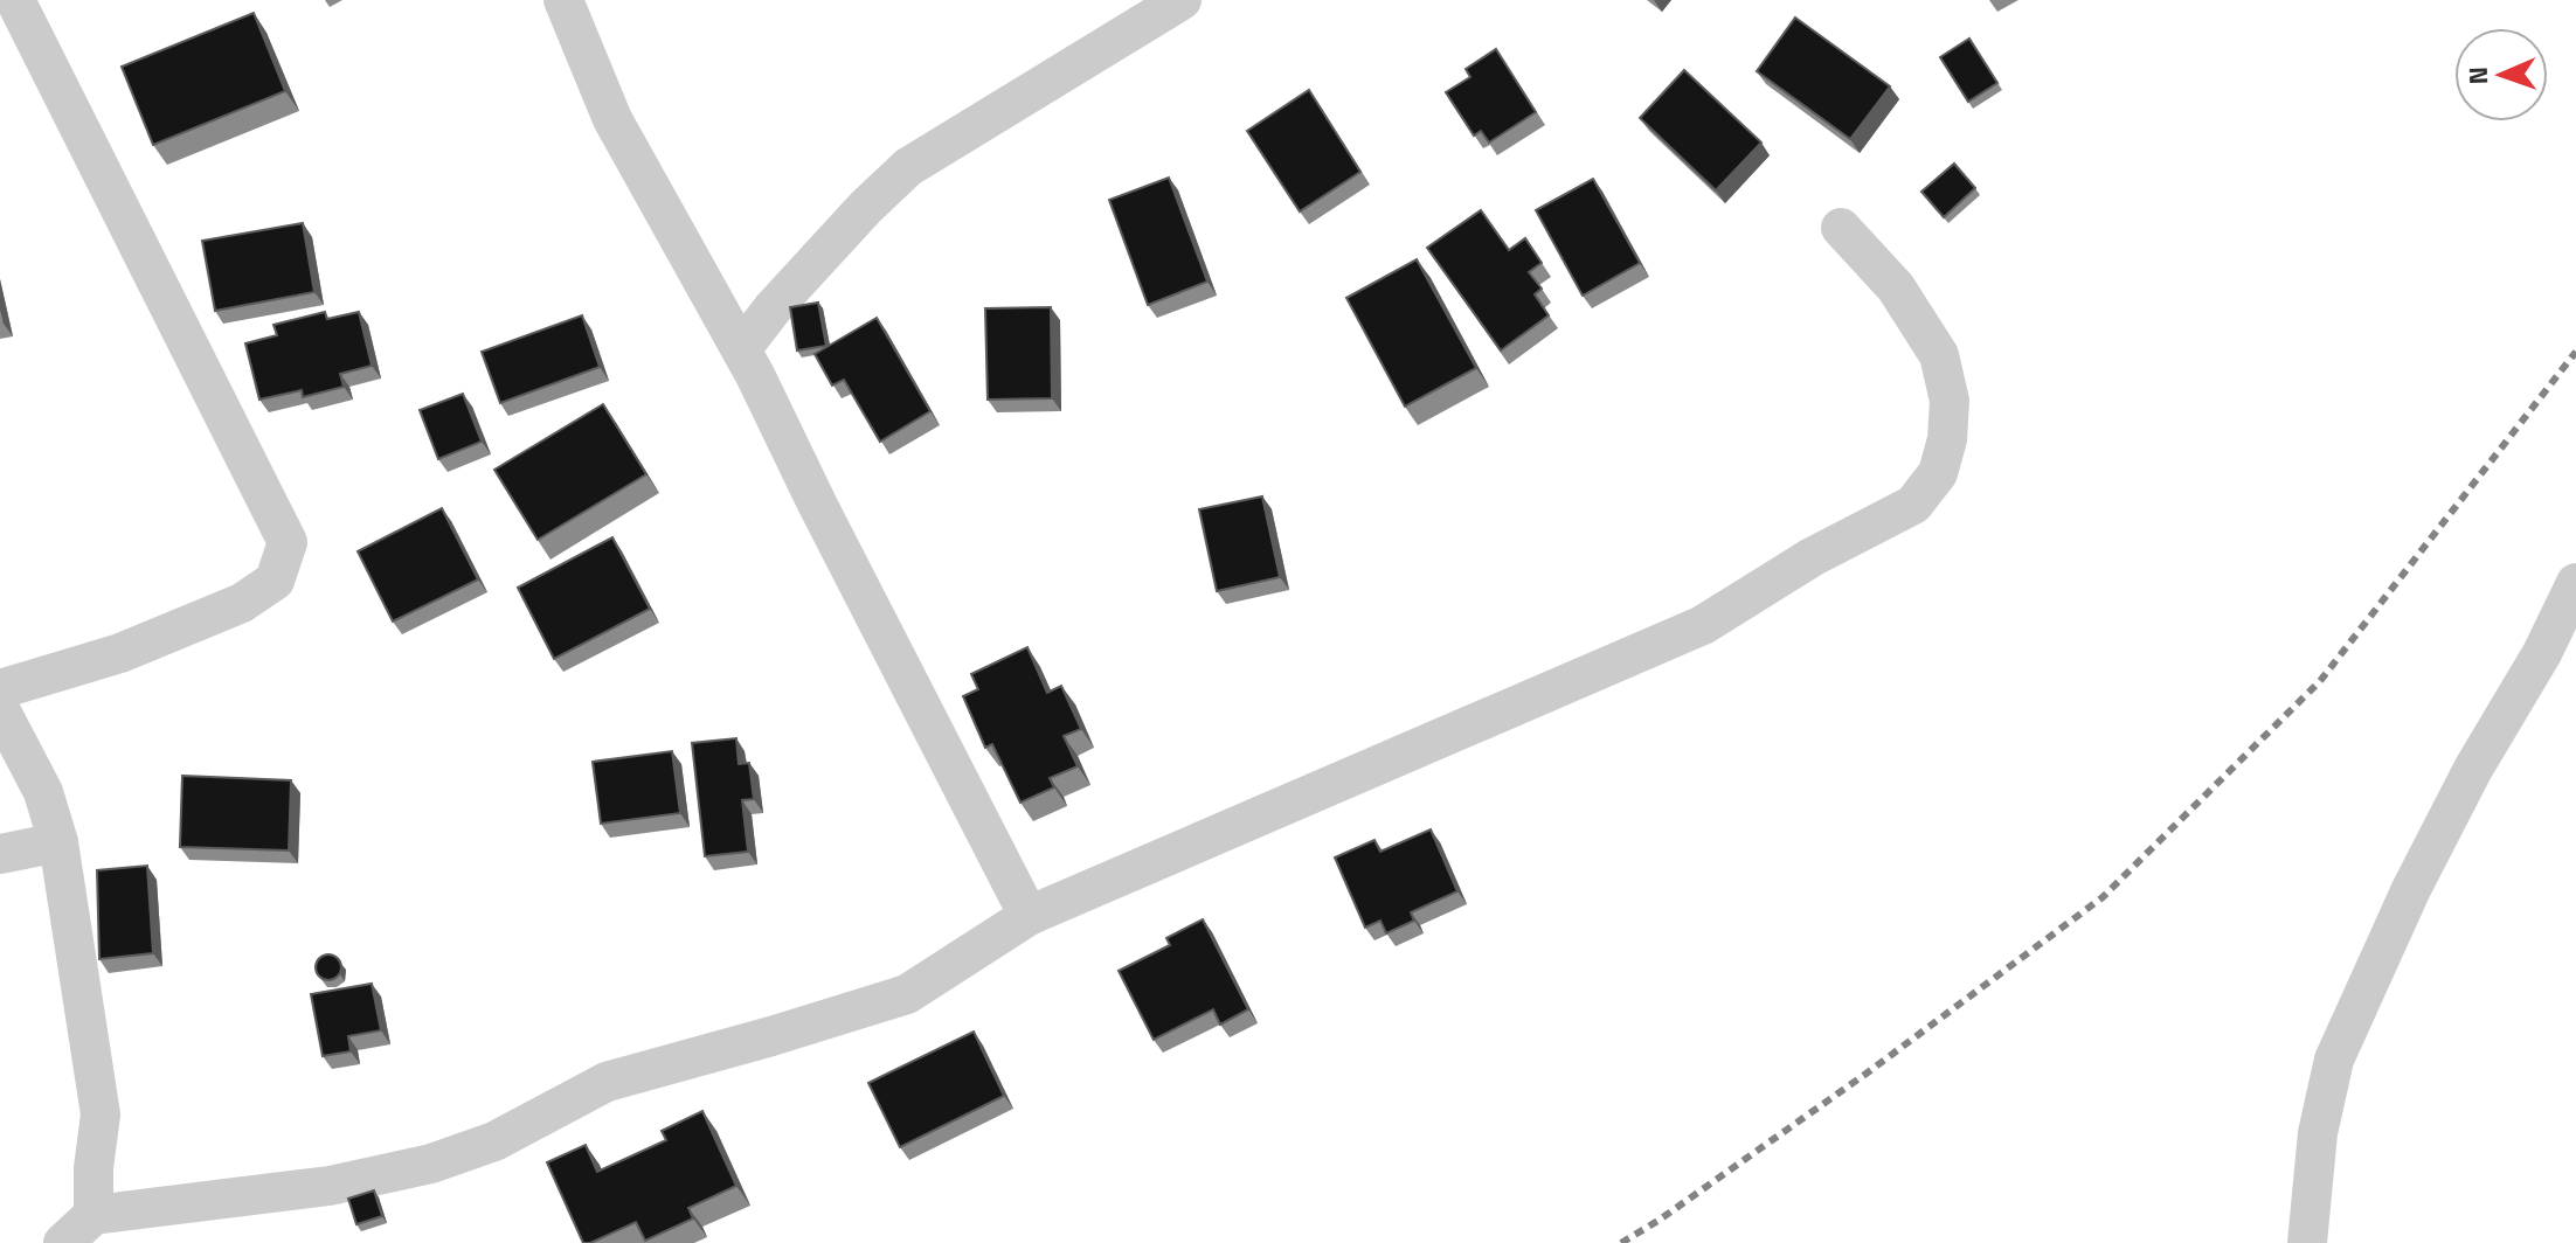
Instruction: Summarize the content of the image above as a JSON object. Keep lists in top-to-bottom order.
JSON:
{
  "north": "left"
}
